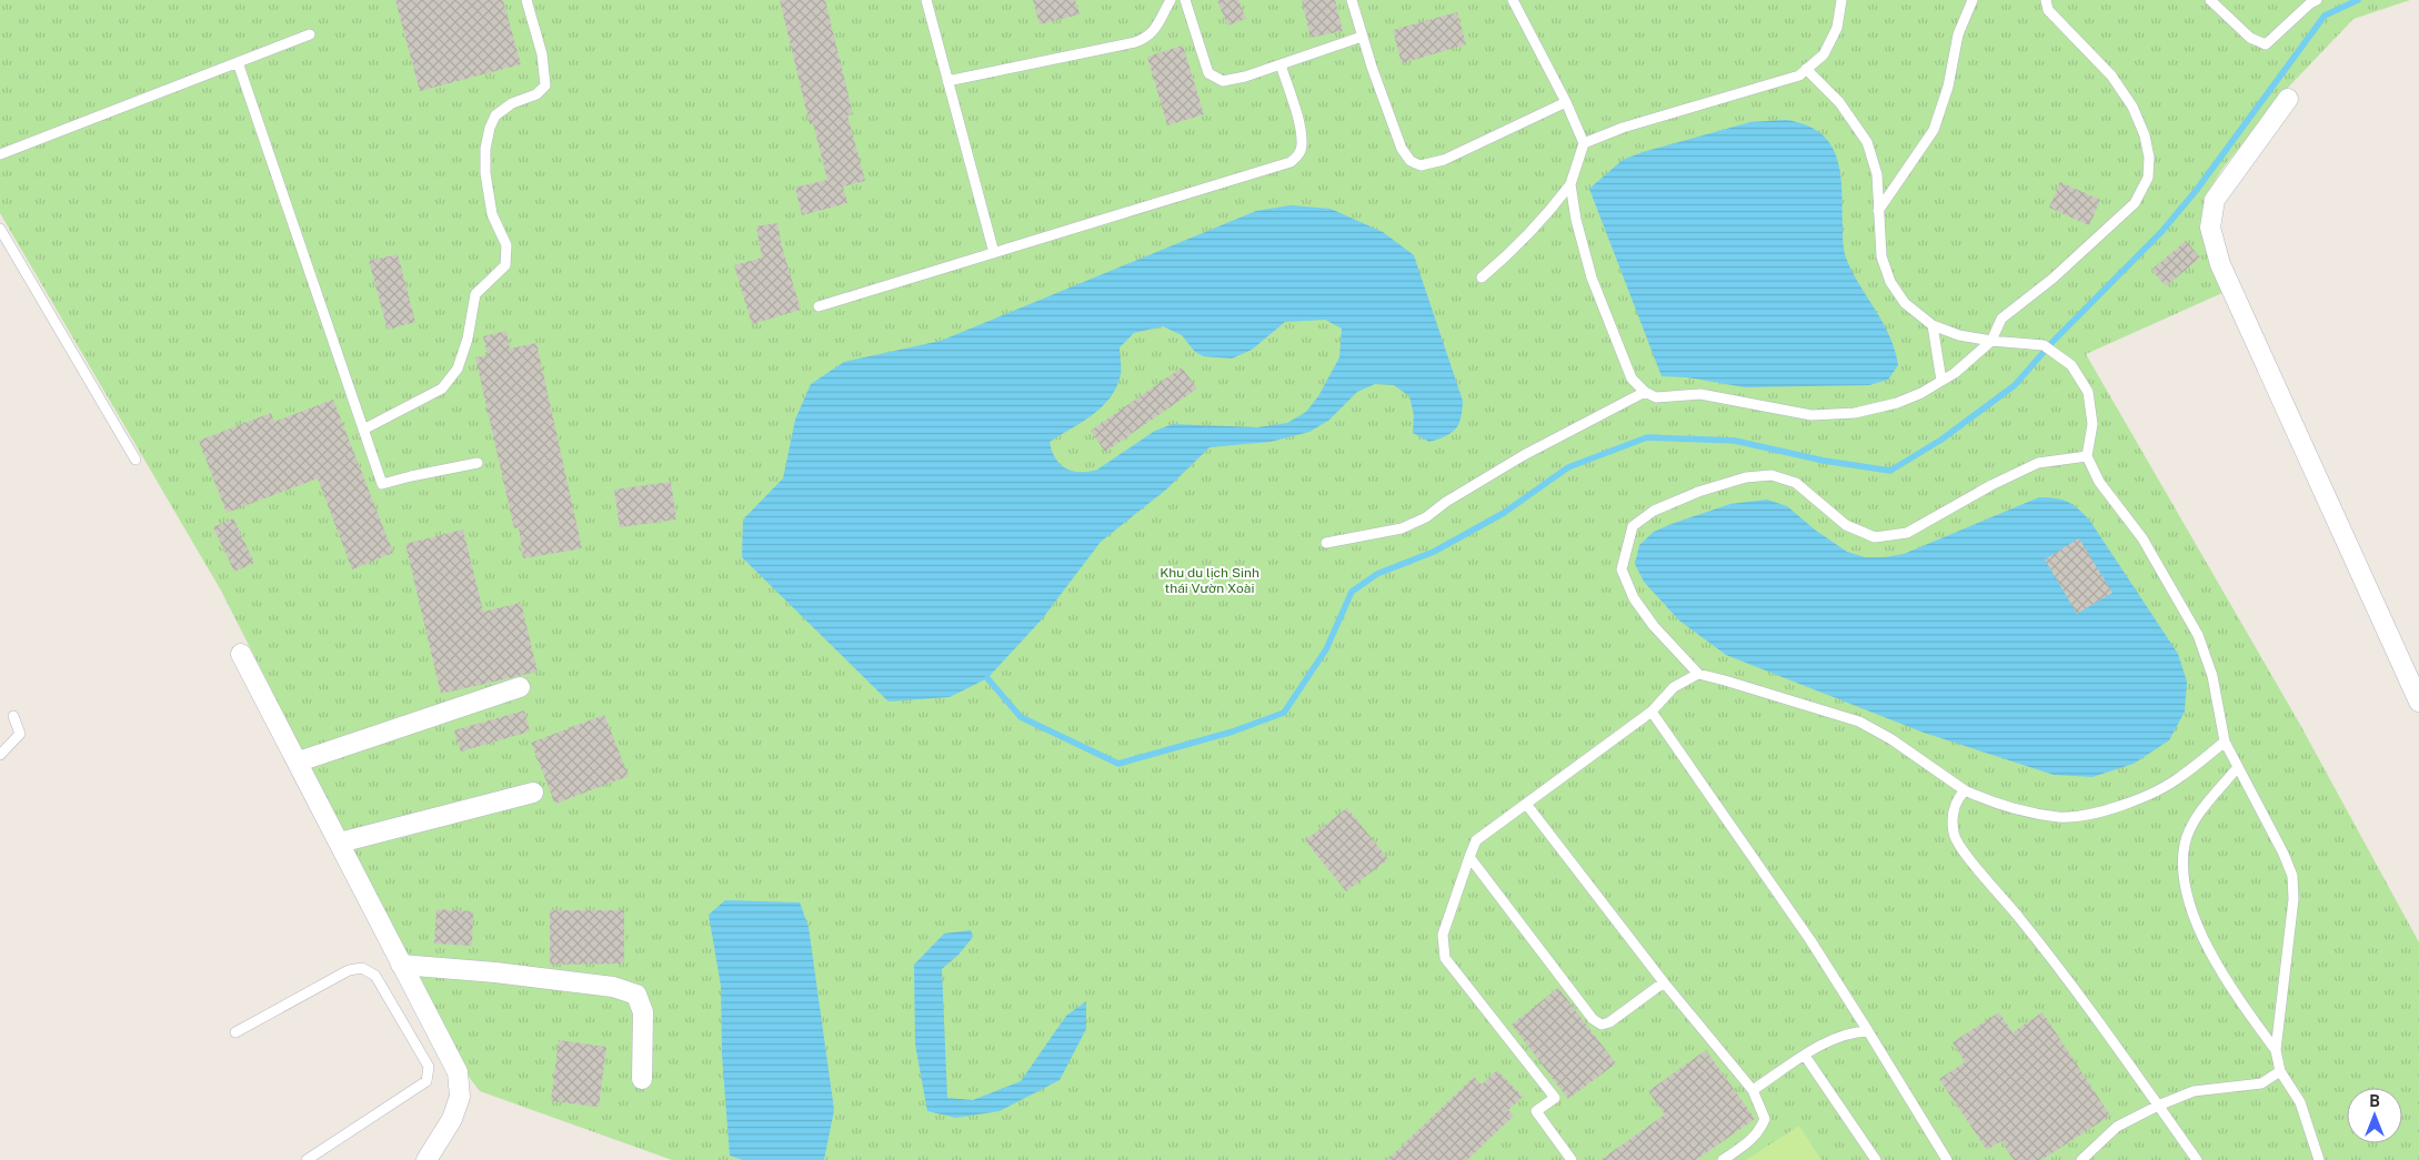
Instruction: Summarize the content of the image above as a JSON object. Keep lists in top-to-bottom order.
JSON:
{
  "parks": ["Khu du lịch Sinh thái Vườn Xoài"],
  "north": "top"
}
